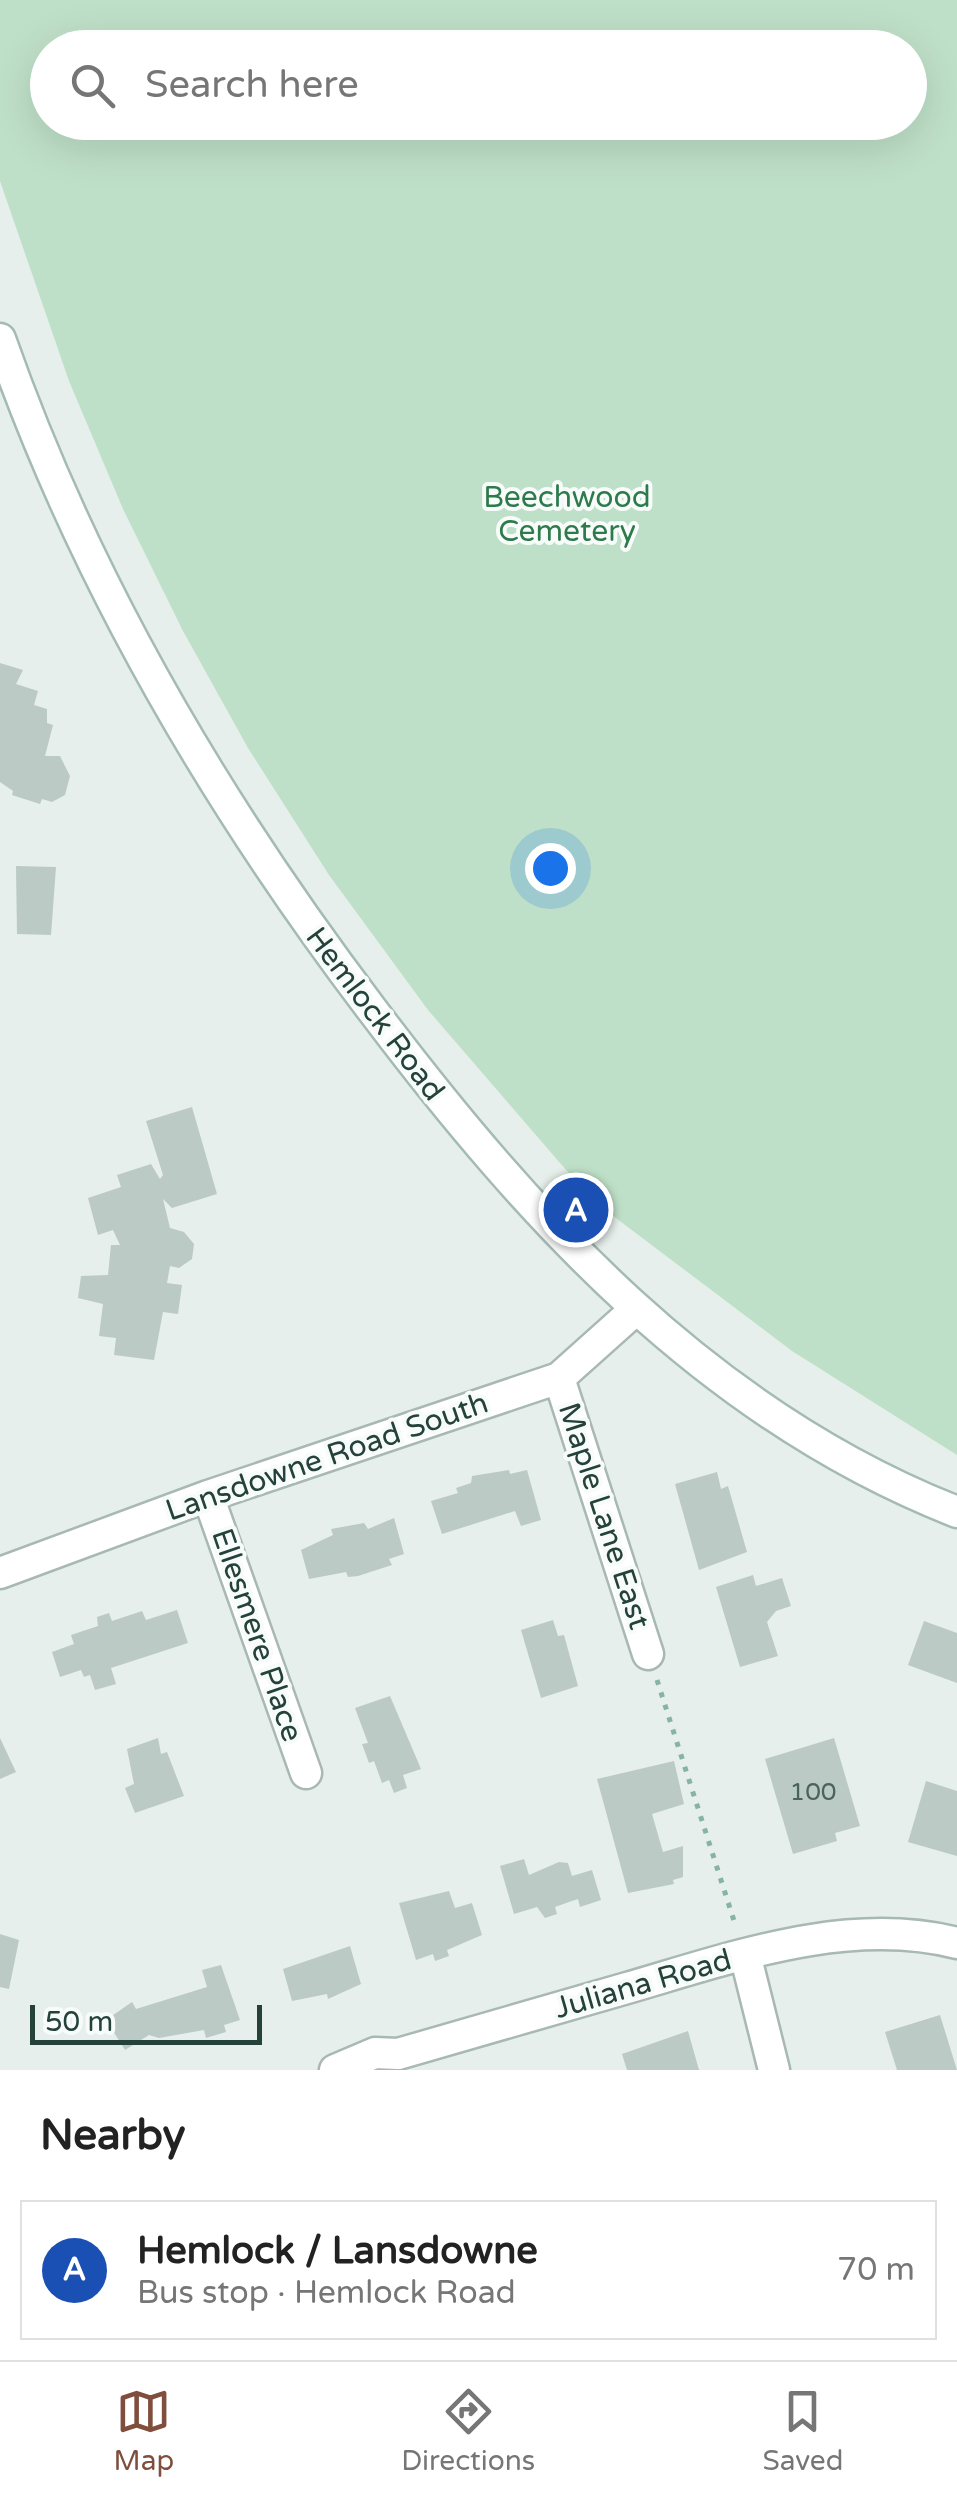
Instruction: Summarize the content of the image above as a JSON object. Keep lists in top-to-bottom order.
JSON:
{
  "streets": {
    "street": [
      "Hemlock Road",
      "Lansdowne Road South",
      "Maple Lane East",
      "Ellesmere Place",
      "Juliana Road"
    ]
  },
  "crossings": [
    ["Hemlock Road", "Lansdowne Road South"],
    ["Lansdowne Road South", "Maple Lane East"],
    ["Lansdowne Road South", "Ellesmere Place"]
  ],
  "parks": ["Beechwood Cemetery"],
  "house_numbers": ["100"],
  "scale_bar": "50 m",
  "page": {
    "search": "Search here",
    "pins": "A",
    "scale": "50 m",
    "heading": "Nearby",
    "list": [
      {
        "mark": "A",
        "name": "Hemlock / Lansdowne",
        "note": "Bus stop · Hemlock Road",
        "value": "70 m"
      }
    ],
    "nav": ["Map", "Directions", "Saved"]
  }
}
